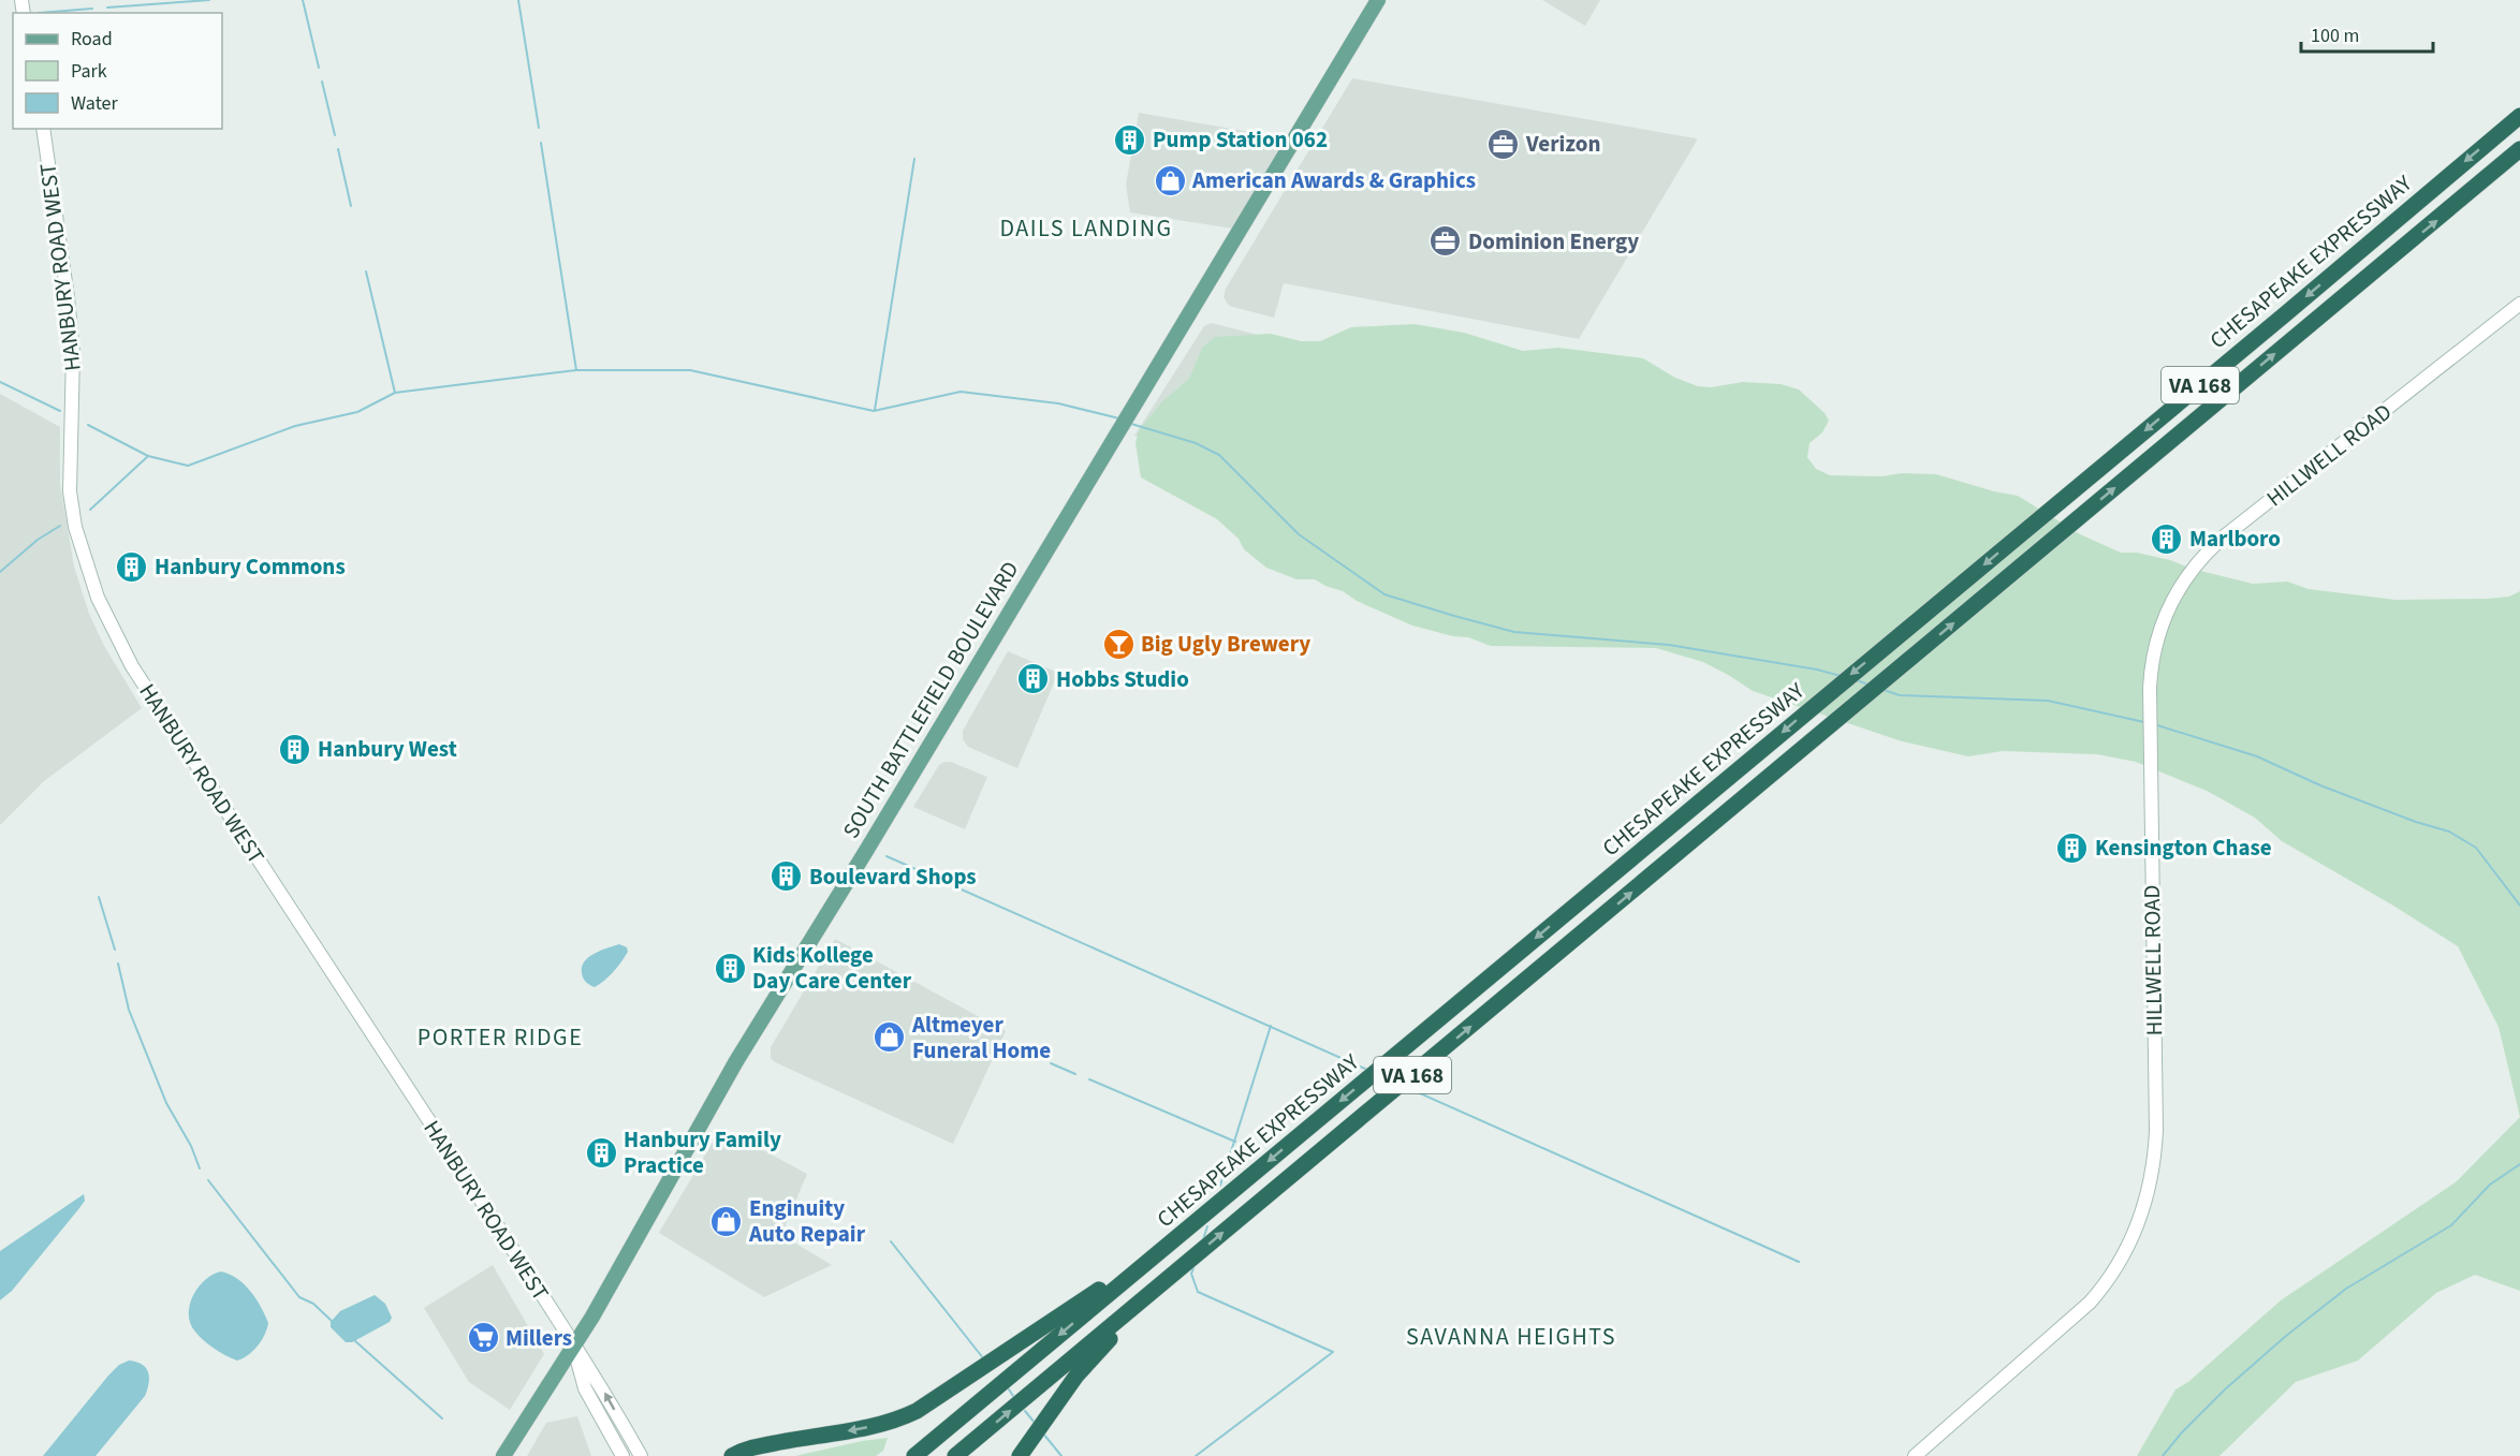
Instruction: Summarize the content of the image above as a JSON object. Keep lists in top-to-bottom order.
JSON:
{
  "streets": {
    "highway": ["CHESAPEAKE EXPRESSWAY", "VA 168"],
    "main road": ["HANBURY ROAD WEST", "HILLWELL ROAD", "SOUTH BATTLEFIELD BOULEVARD"]
  },
  "crossings": [
    ["HANBURY ROAD WEST", "SOUTH BATTLEFIELD BOULEVARD"]
  ],
  "districts": ["DAILS LANDING", "PORTER RIDGE", "SAVANNA HEIGHTS"],
  "places": {
    "building": [
      "Pump Station 062",
      "Marlboro",
      "Hanbury Commons",
      "Hobbs Studio",
      "Hanbury West",
      "Kensington Chase",
      "Boulevard Shops",
      "Kids Kollege Day Care Center",
      "Hanbury Family Practice"
    ],
    "office": ["Verizon", "Dominion Energy"],
    "shop": ["American Awards & Graphics", "Altmeyer Funeral Home", "Enginuity Auto Repair"],
    "bar": ["Big Ugly Brewery"],
    "supermarket": ["Millers"]
  },
  "legend": ["Road", "Park", "Water"],
  "scale_bar": "100 m"
}
